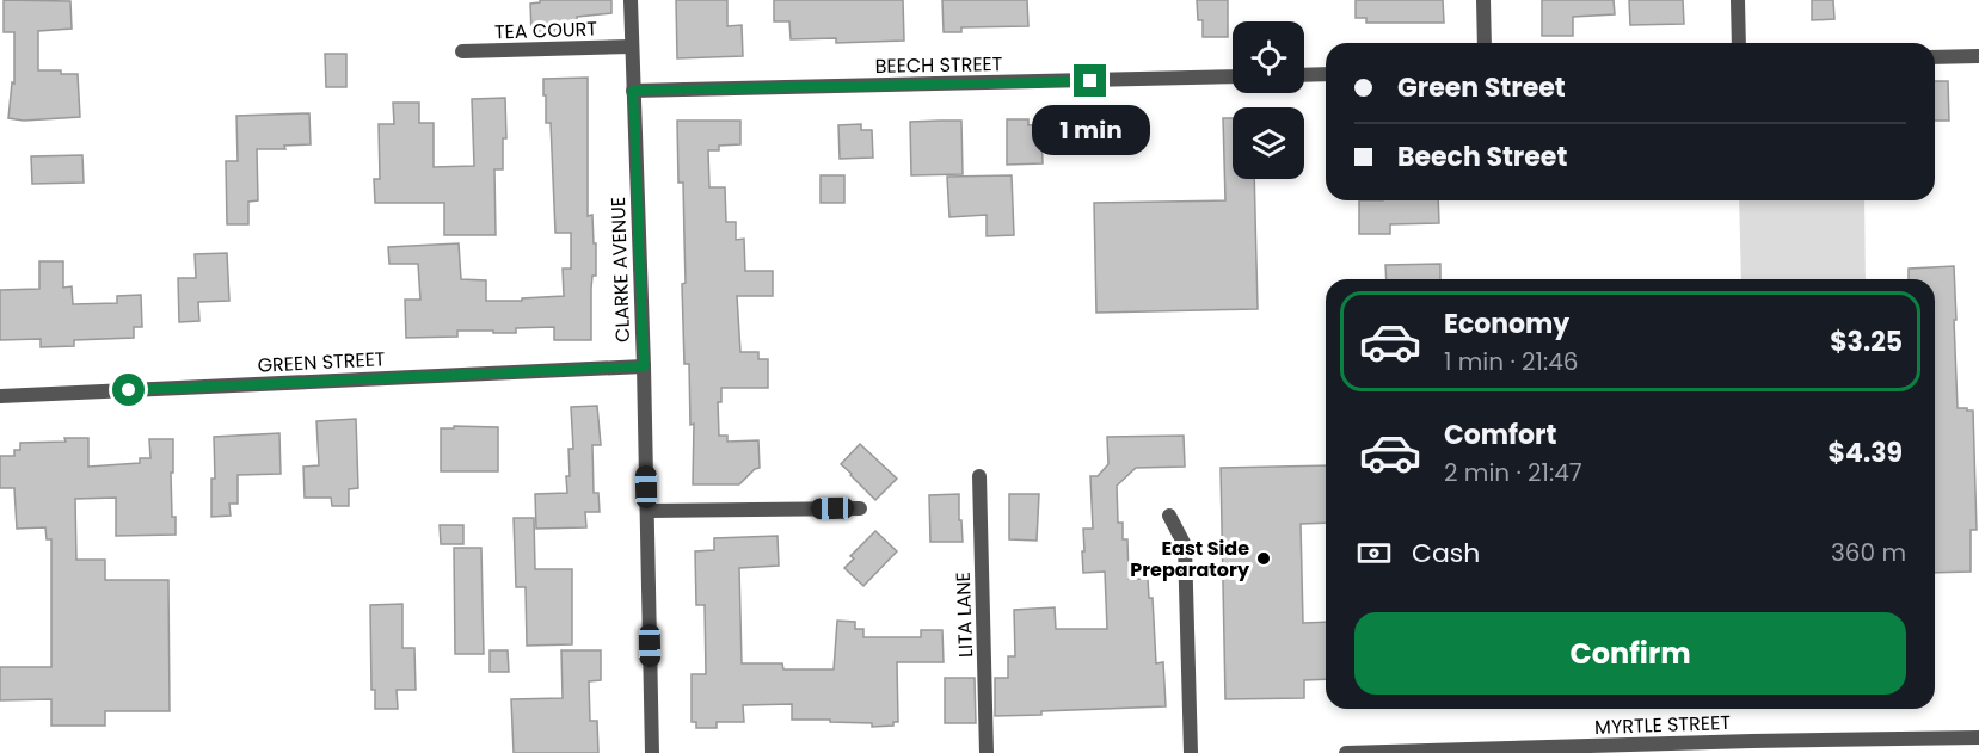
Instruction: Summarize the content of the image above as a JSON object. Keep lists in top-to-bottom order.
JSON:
{
  "streets": {
    "street": [
      "TEA COURT",
      "BEECH STREET",
      "CLARKE AVENUE",
      "GREEN STREET",
      "LITA LANE",
      "MYRTLE STREET"
    ]
  },
  "crossings": [
    ["TEA COURT", "CLARKE AVENUE"],
    ["BEECH STREET", "CLARKE AVENUE"],
    ["CLARKE AVENUE", "GREEN STREET"]
  ],
  "places": ["East Side Preparatory"],
  "page": {
    "banner": ["Green Street", "Beech Street"],
    "bubble": "1 min",
    "list": [
      {
        "name": "Economy",
        "note": "1 min · 21:46",
        "value": "$3.25"
      },
      {
        "name": "Comfort",
        "note": "2 min · 21:47",
        "value": "$4.39"
      }
    ],
    "pay": ["Cash", "360 m"],
    "buttons": "Confirm"
  }
}
